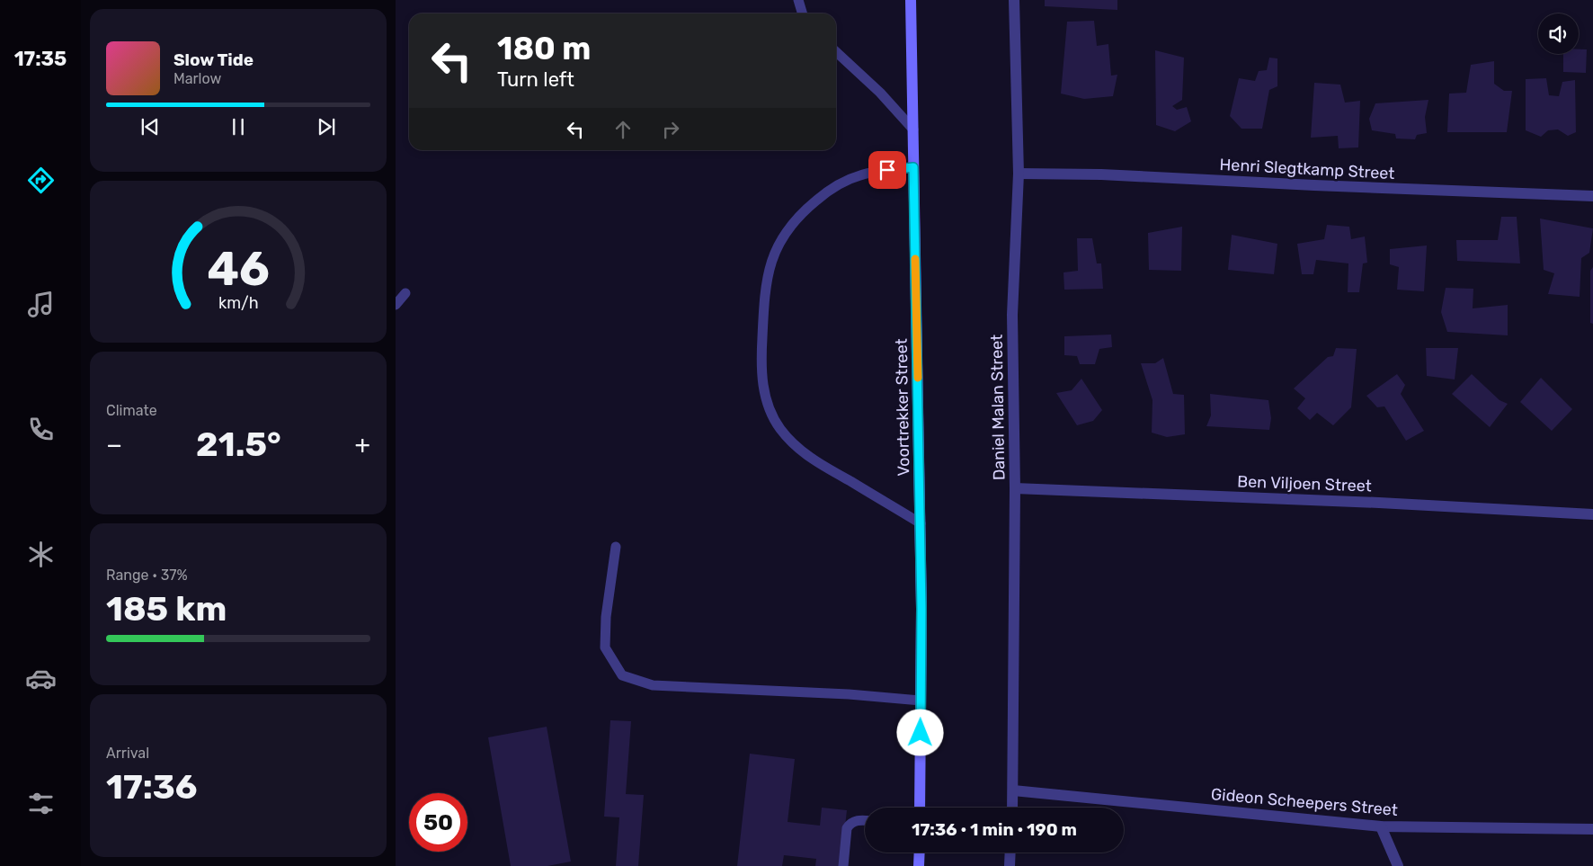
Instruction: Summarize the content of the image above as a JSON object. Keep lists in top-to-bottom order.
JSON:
{
  "streets": {
    "main road": ["Voortrekker Street"],
    "street": [
      "Henri Slegtkamp Street",
      "Daniel Malan Street",
      "Ben Viljoen Street",
      "Gideon Scheepers Street"
    ]
  },
  "crossings": [
    ["Henri Slegtkamp Street", "Daniel Malan Street"],
    ["Daniel Malan Street", "Ben Viljoen Street"],
    ["Daniel Malan Street", "Gideon Scheepers Street"]
  ],
  "page": {
    "tabs": "17:35",
    "turn": ["180 m", "Turn left"],
    "song": ["Slow Tide", "Marlow"],
    "tile": [
      "Climate",
      ["Range · 37%", "185 km"],
      ["Arrival", "17:36"]
    ],
    "heat": ["−", "21.5°", "+"],
    "limit": "50",
    "trip": "17:36 · 1 min · 190 m",
    "gauge": ["46", "km/h"]
  }
}
